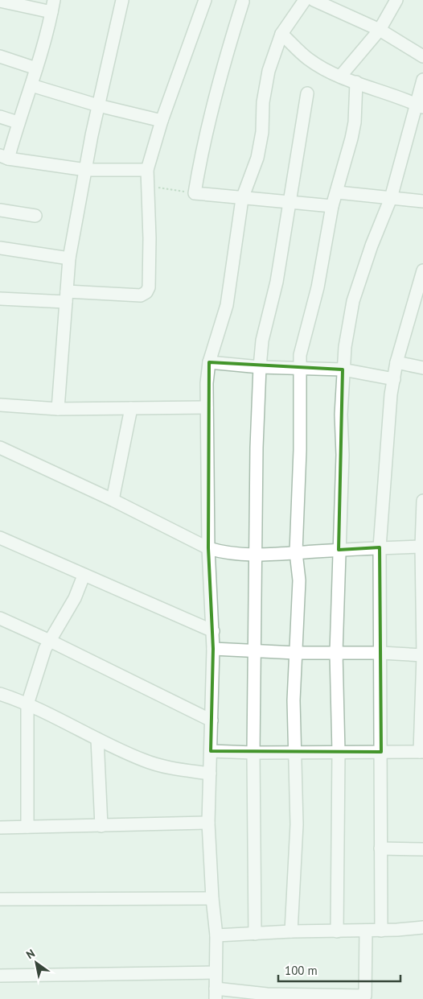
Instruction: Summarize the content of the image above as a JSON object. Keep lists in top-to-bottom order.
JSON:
{
  "scale_bar": "100 m",
  "north": "top left"
}
